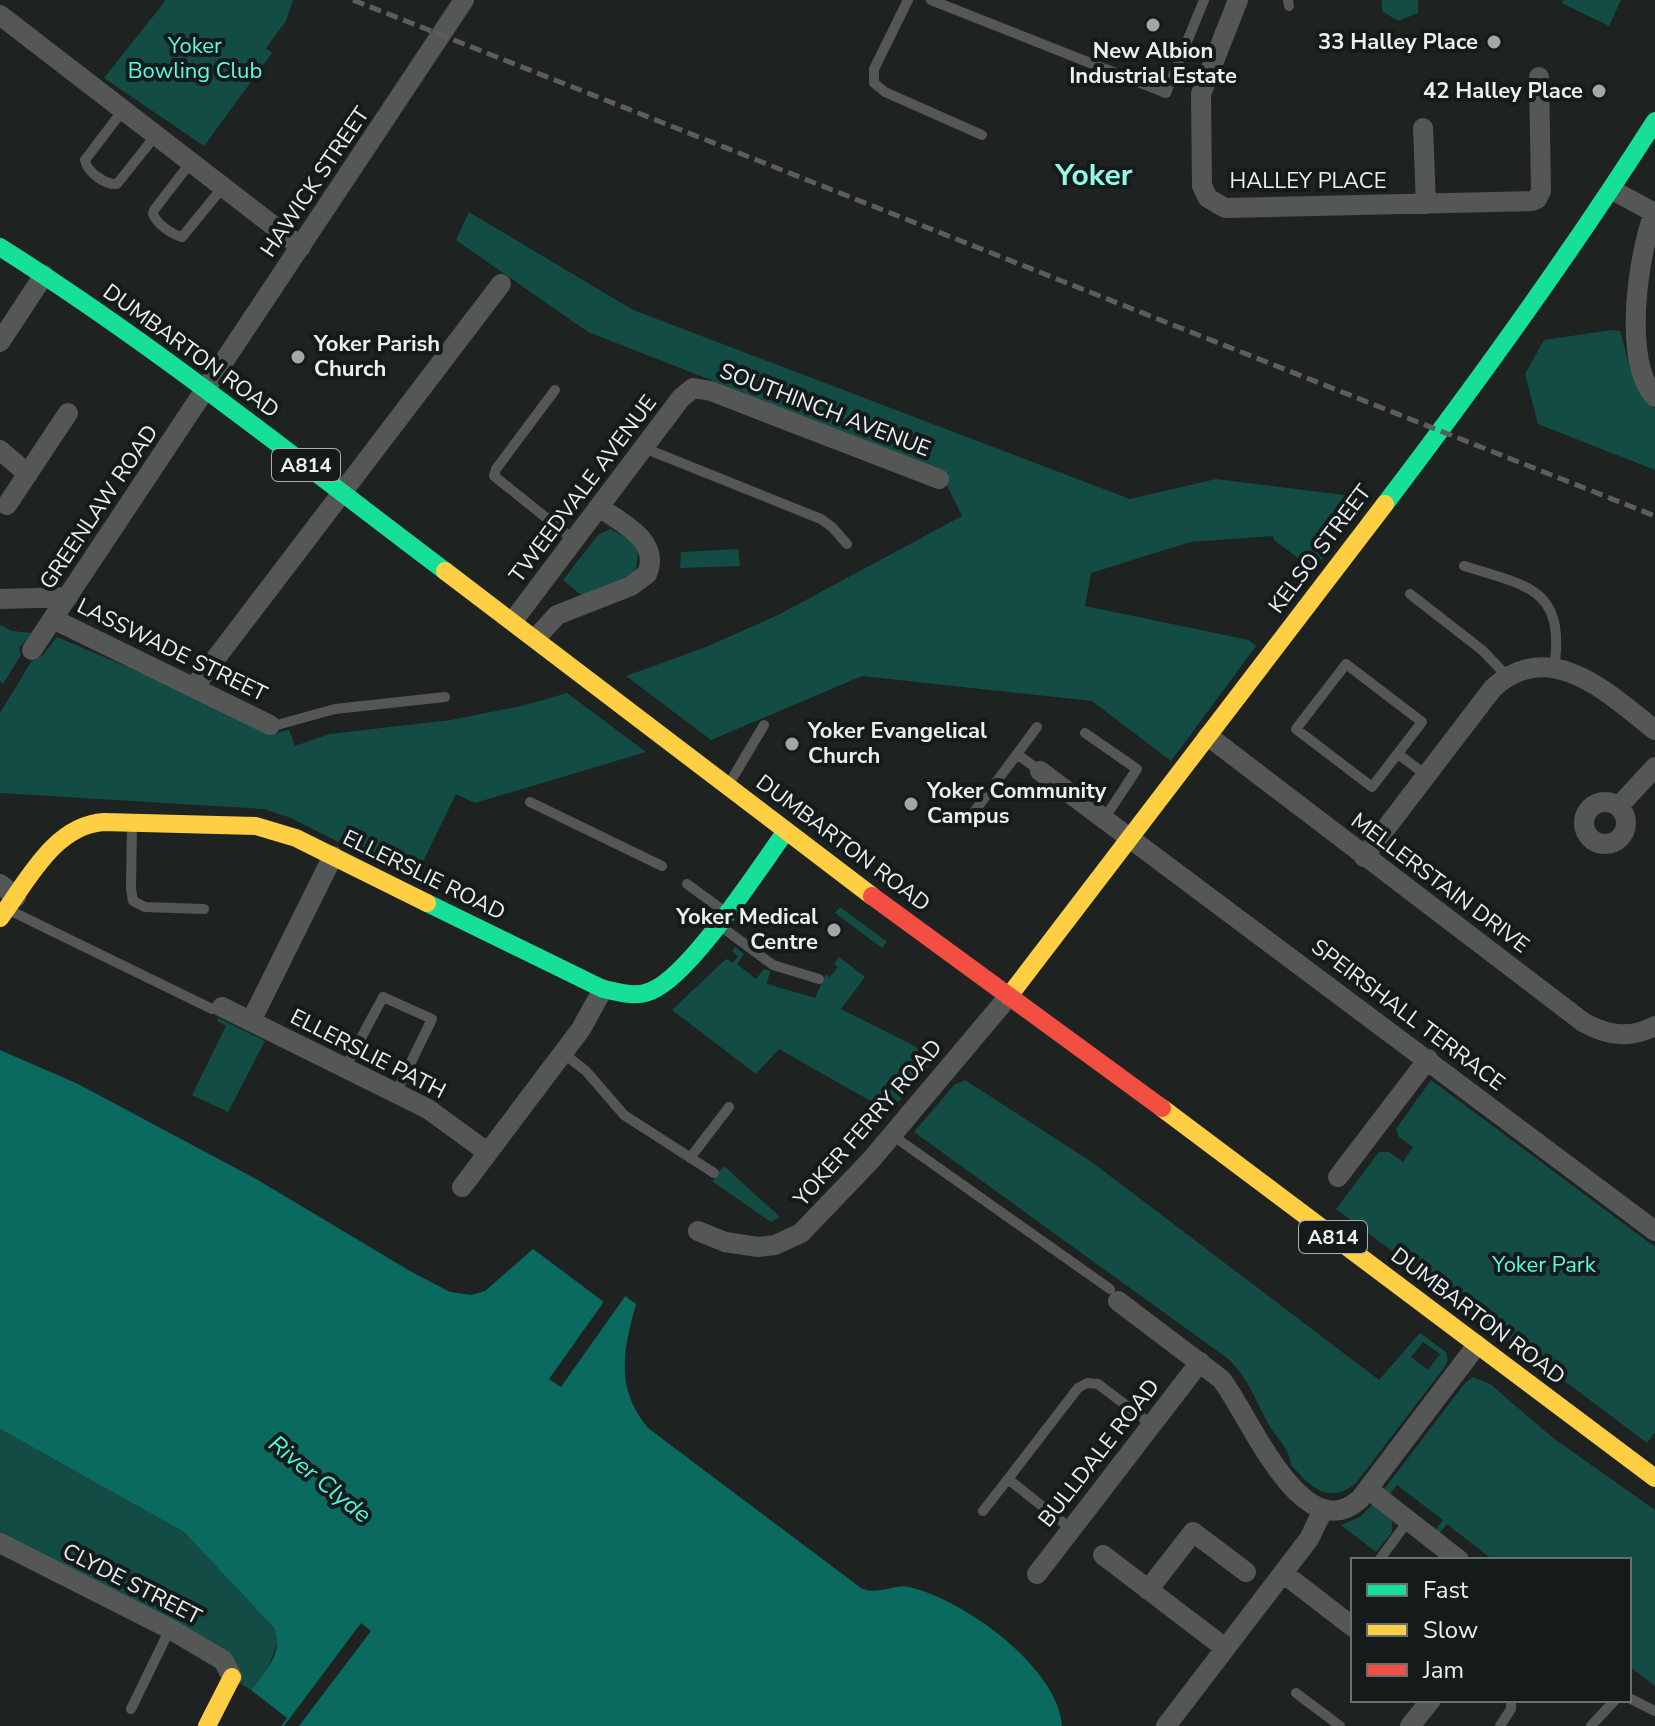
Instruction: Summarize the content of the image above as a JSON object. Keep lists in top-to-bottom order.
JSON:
{
  "streets": {
    "main road": [
      "DUMBARTON ROAD",
      "A814",
      "KELSO STREET",
      "ELLERSLIE ROAD"
    ],
    "street": [
      "HALLEY PLACE",
      "HAWICK STREET",
      "SOUTHINCH AVENUE",
      "TWEEDVALE AVENUE",
      "GREENLAW ROAD",
      "LASSWADE STREET",
      "MELLERSTAIN DRIVE",
      "SPEIRSHALL TERRACE",
      "ELLERSLIE PATH",
      "YOKER FERRY ROAD",
      "BULLDALE ROAD",
      "CLYDE STREET"
    ]
  },
  "crossings": [
    ["HAWICK STREET", "DUMBARTON ROAD"],
    ["HAWICK STREET", "GREENLAW ROAD"],
    ["DUMBARTON ROAD", "TWEEDVALE AVENUE"],
    ["DUMBARTON ROAD", "GREENLAW ROAD"],
    ["DUMBARTON ROAD", "KELSO STREET"],
    ["DUMBARTON ROAD", "ELLERSLIE ROAD"],
    ["DUMBARTON ROAD", "YOKER FERRY ROAD"],
    ["SOUTHINCH AVENUE", "TWEEDVALE AVENUE"],
    ["GREENLAW ROAD", "LASSWADE STREET"],
    ["KELSO STREET", "MELLERSTAIN DRIVE"],
    ["KELSO STREET", "SPEIRSHALL TERRACE"],
    ["KELSO STREET", "YOKER FERRY ROAD"],
    ["ELLERSLIE ROAD", "ELLERSLIE PATH"]
  ],
  "districts": ["Yoker"],
  "water": ["River Clyde"],
  "parks": ["Yoker Bowling Club", "Yoker Park"],
  "places": [
    "New Albion Industrial Estate",
    "33 Halley Place",
    "42 Halley Place",
    "Yoker Parish Church",
    "Yoker Evangelical Church",
    "Yoker Community Campus",
    "Yoker Medical Centre"
  ],
  "legend": ["Fast", "Slow", "Jam"]
}
